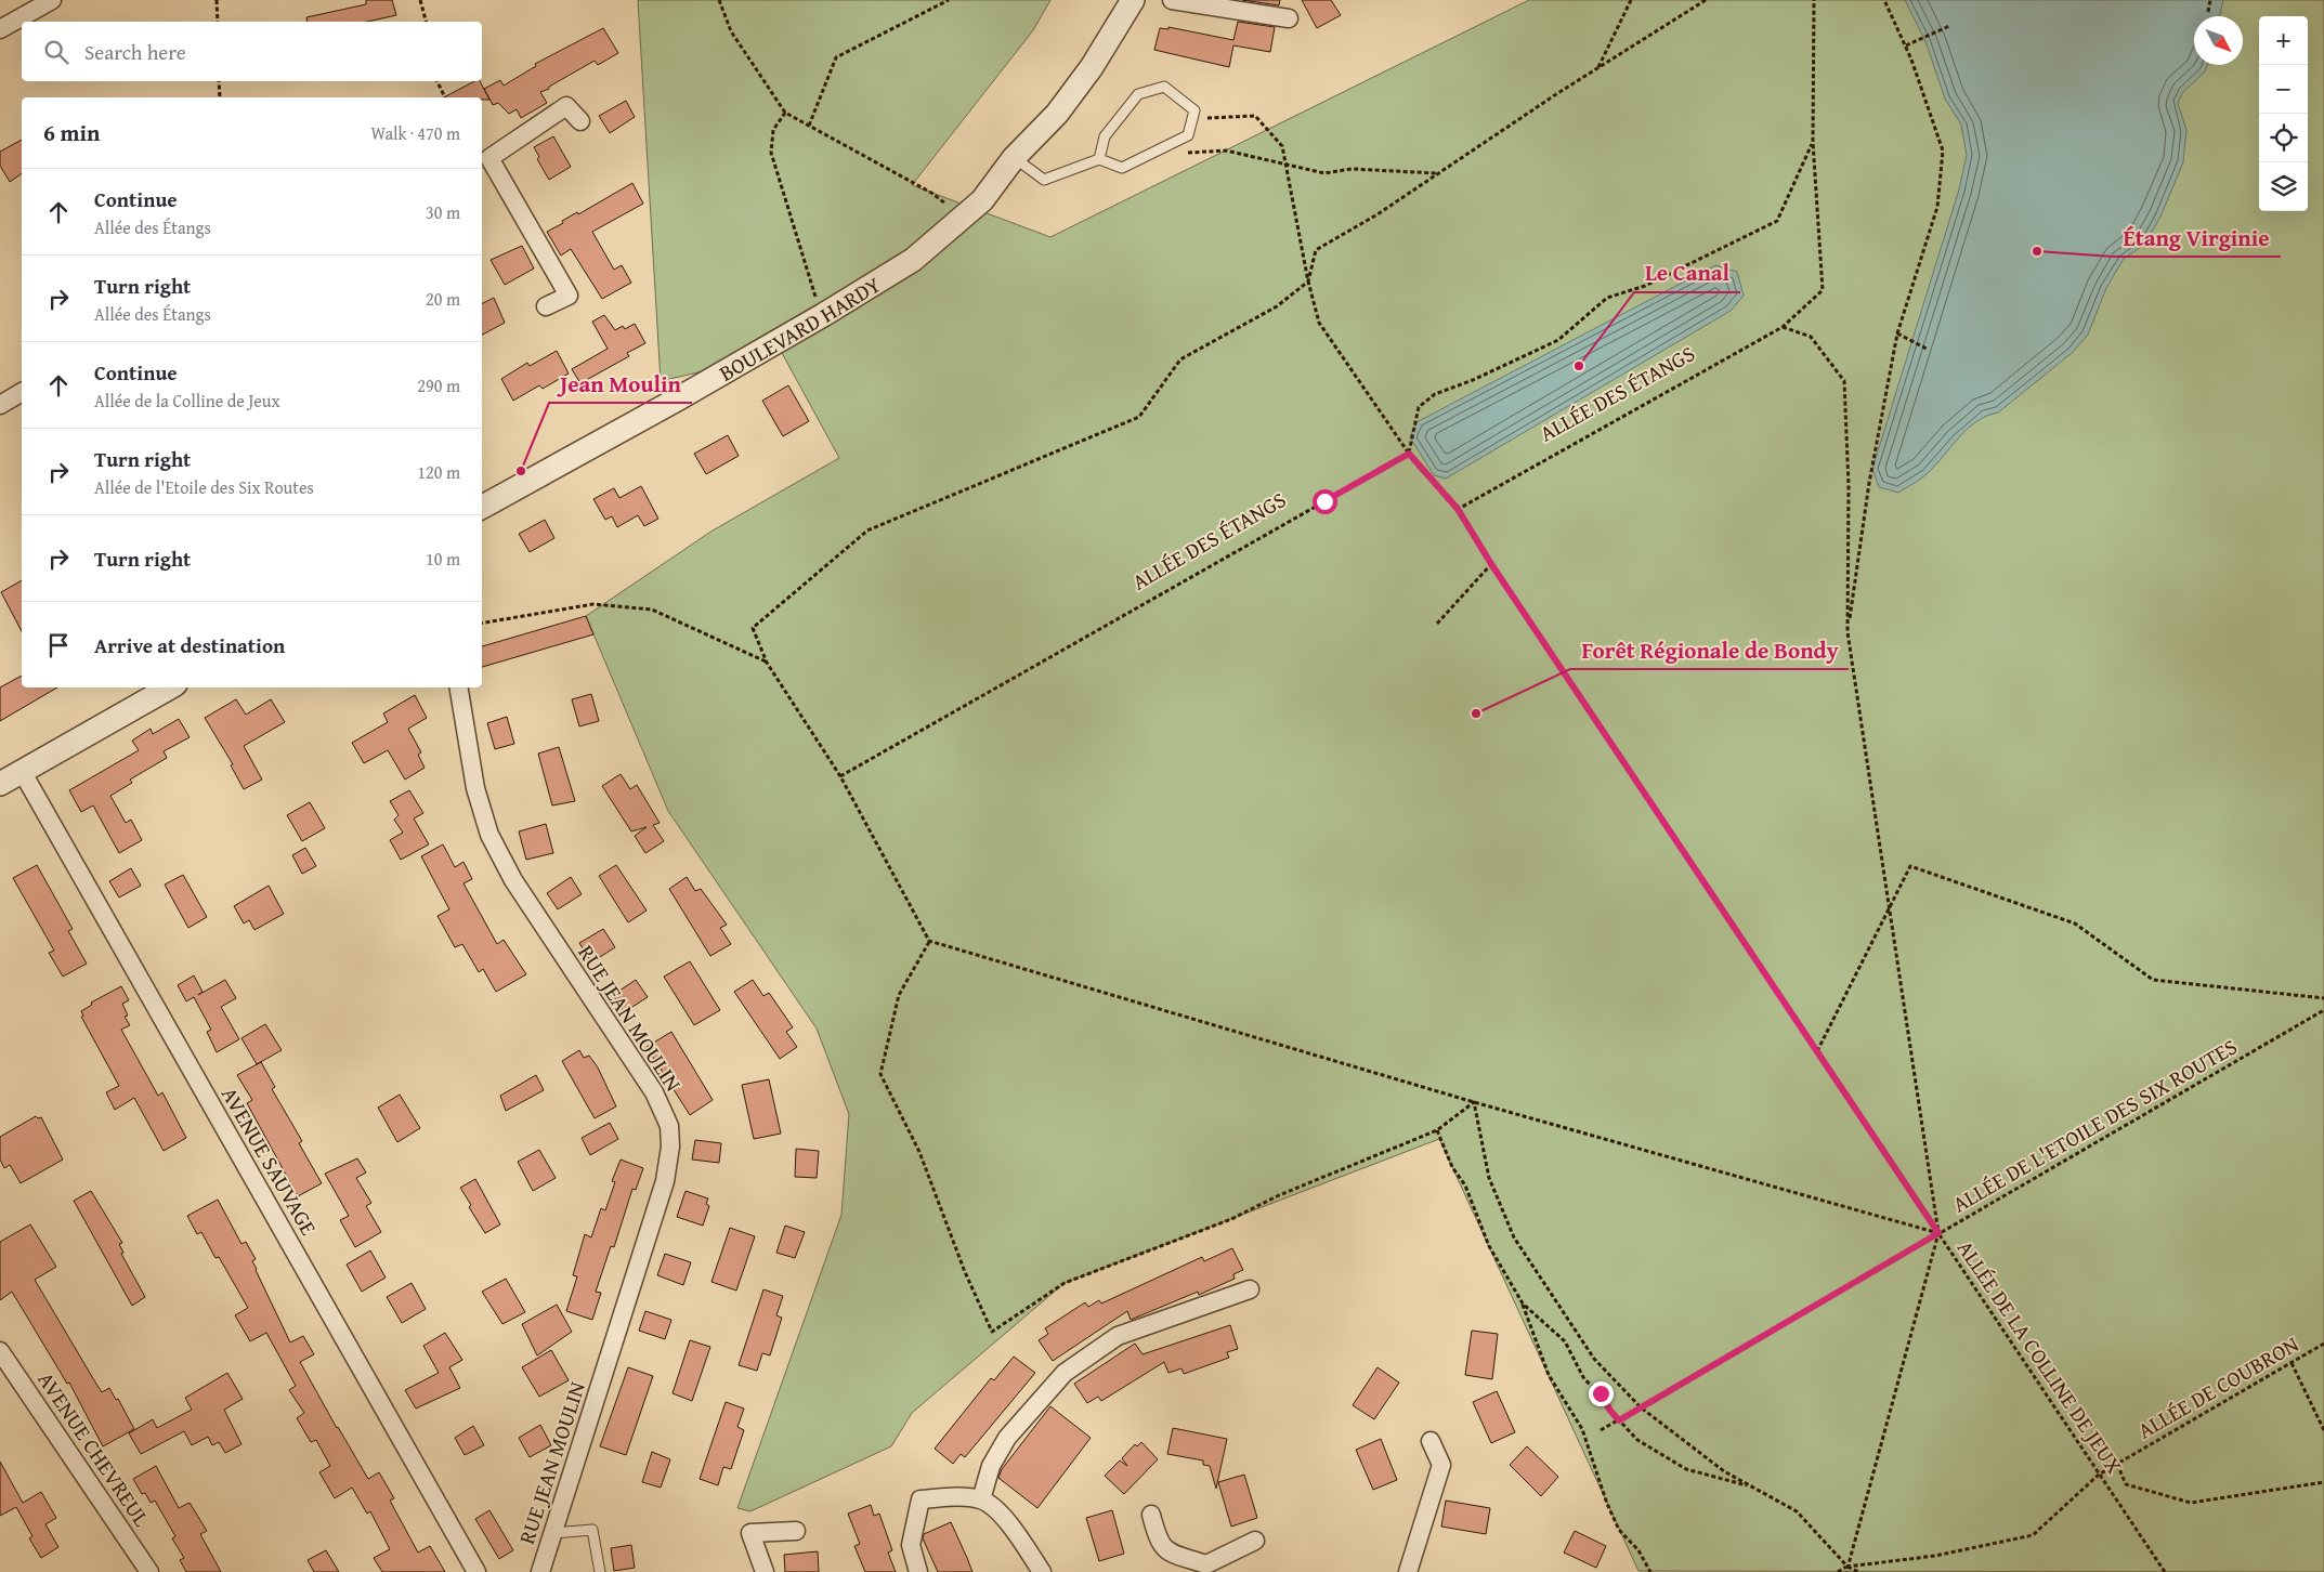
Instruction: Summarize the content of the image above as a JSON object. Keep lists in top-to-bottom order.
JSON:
{
  "streets": {
    "street": [
      "BOULEVARD HARDY",
      "RUE JEAN MOULIN",
      "AVENUE SAUVAGE",
      "AVENUE CHEVREUL"
    ],
    "path": [
      "ALLÉE DES ÉTANGS",
      "ALLÉE DE L'ETOILE DES SIX ROUTES",
      "ALLÉE DE LA COLLINE DE JEUX",
      "ALLÉE DE COUBRON"
    ]
  },
  "crossings": [
    ["ALLÉE DES ÉTANGS", "ALLÉE DE LA COLLINE DE JEUX"],
    ["ALLÉE DE L'ETOILE DES SIX ROUTES", "ALLÉE DE LA COLLINE DE JEUX"],
    ["ALLÉE DE LA COLLINE DE JEUX", "ALLÉE DE COUBRON"]
  ],
  "places": [
    "Étang Virginie",
    "Le Canal",
    "Jean Moulin",
    "Forêt Régionale de Bondy"
  ],
  "north": "bottom right",
  "page": {
    "map_buttons": ["+", "−"],
    "search": "Search here",
    "heading": ["6 min", "Walk · 470 m"],
    "list": [
      ["Continue", "Allée des Étangs", "30 m"],
      ["Turn right", "Allée des Étangs", "20 m"],
      ["Continue", "Allée de la Colline de Jeux", "290 m"],
      ["Turn right", "Allée de l'Etoile des Six Routes", "120 m"],
      ["Turn right", "10 m"],
      "Arrive at destination"
    ]
  }
}
